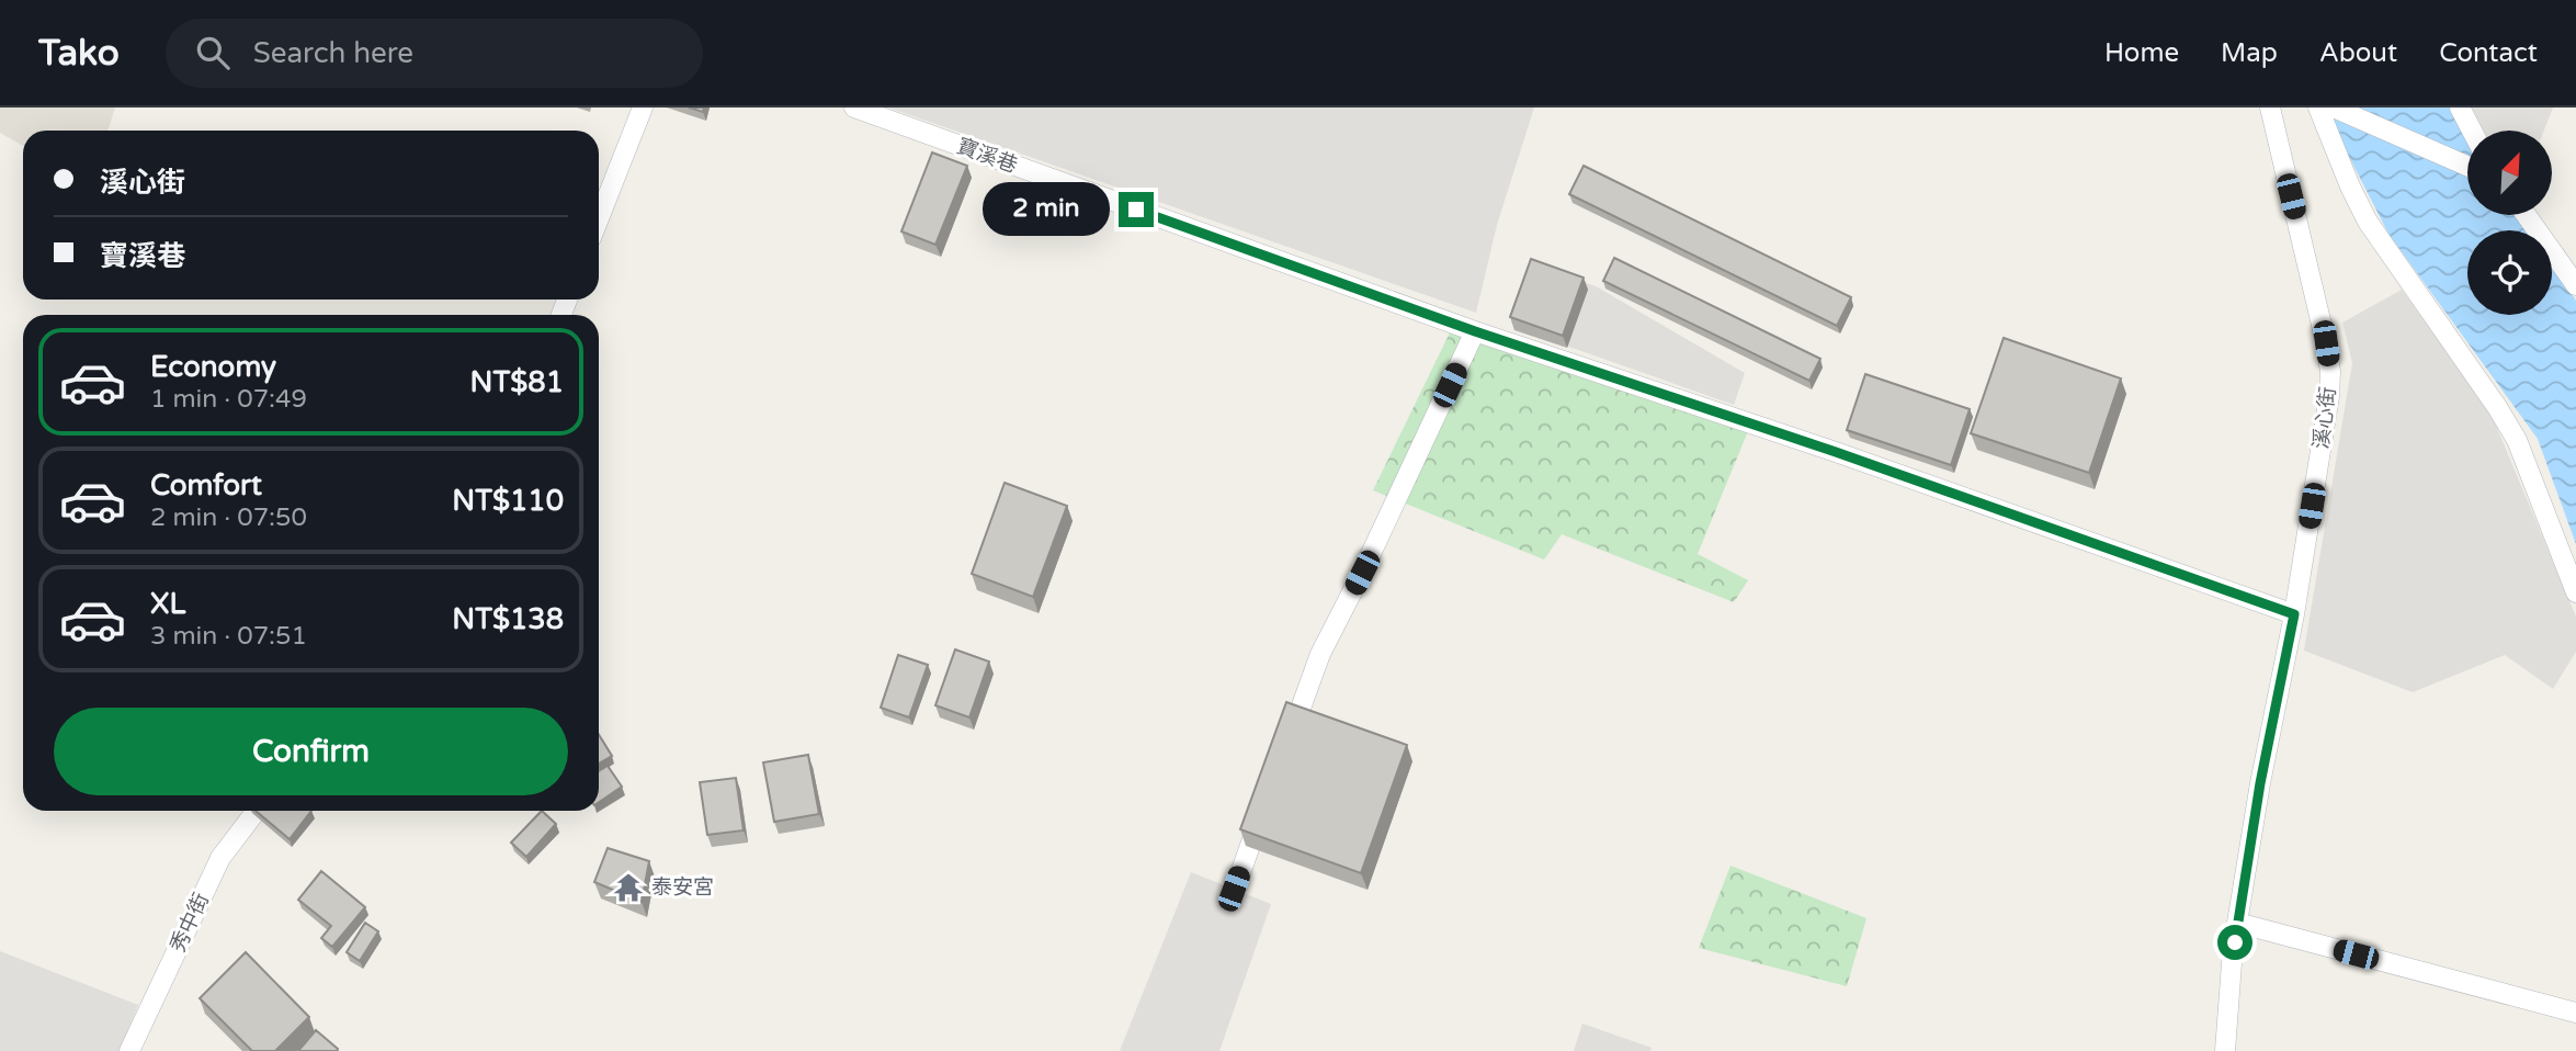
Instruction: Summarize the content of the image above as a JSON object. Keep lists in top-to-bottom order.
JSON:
{
  "streets": {
    "street": ["寶溪巷", "溪心街", "秀中街"]
  },
  "crossings": [
    ["寶溪巷", "溪心街"]
  ],
  "places": {
    "temple": ["泰安宮"]
  },
  "north": "top right",
  "page": {
    "header": "Tako",
    "search": "Search here",
    "nav": [
      "Home",
      "Map",
      "About",
      "Contact"
    ],
    "banner": ["溪心街", "寶溪巷"],
    "bubble": "2 min",
    "list": [
      {
        "name": "Economy",
        "note": "1 min · 07:49",
        "value": "NT$81"
      },
      {
        "name": "Comfort",
        "note": "2 min · 07:50",
        "value": "NT$110"
      },
      {
        "name": "XL",
        "note": "3 min · 07:51",
        "value": "NT$138"
      }
    ],
    "buttons": "Confirm"
  }
}
